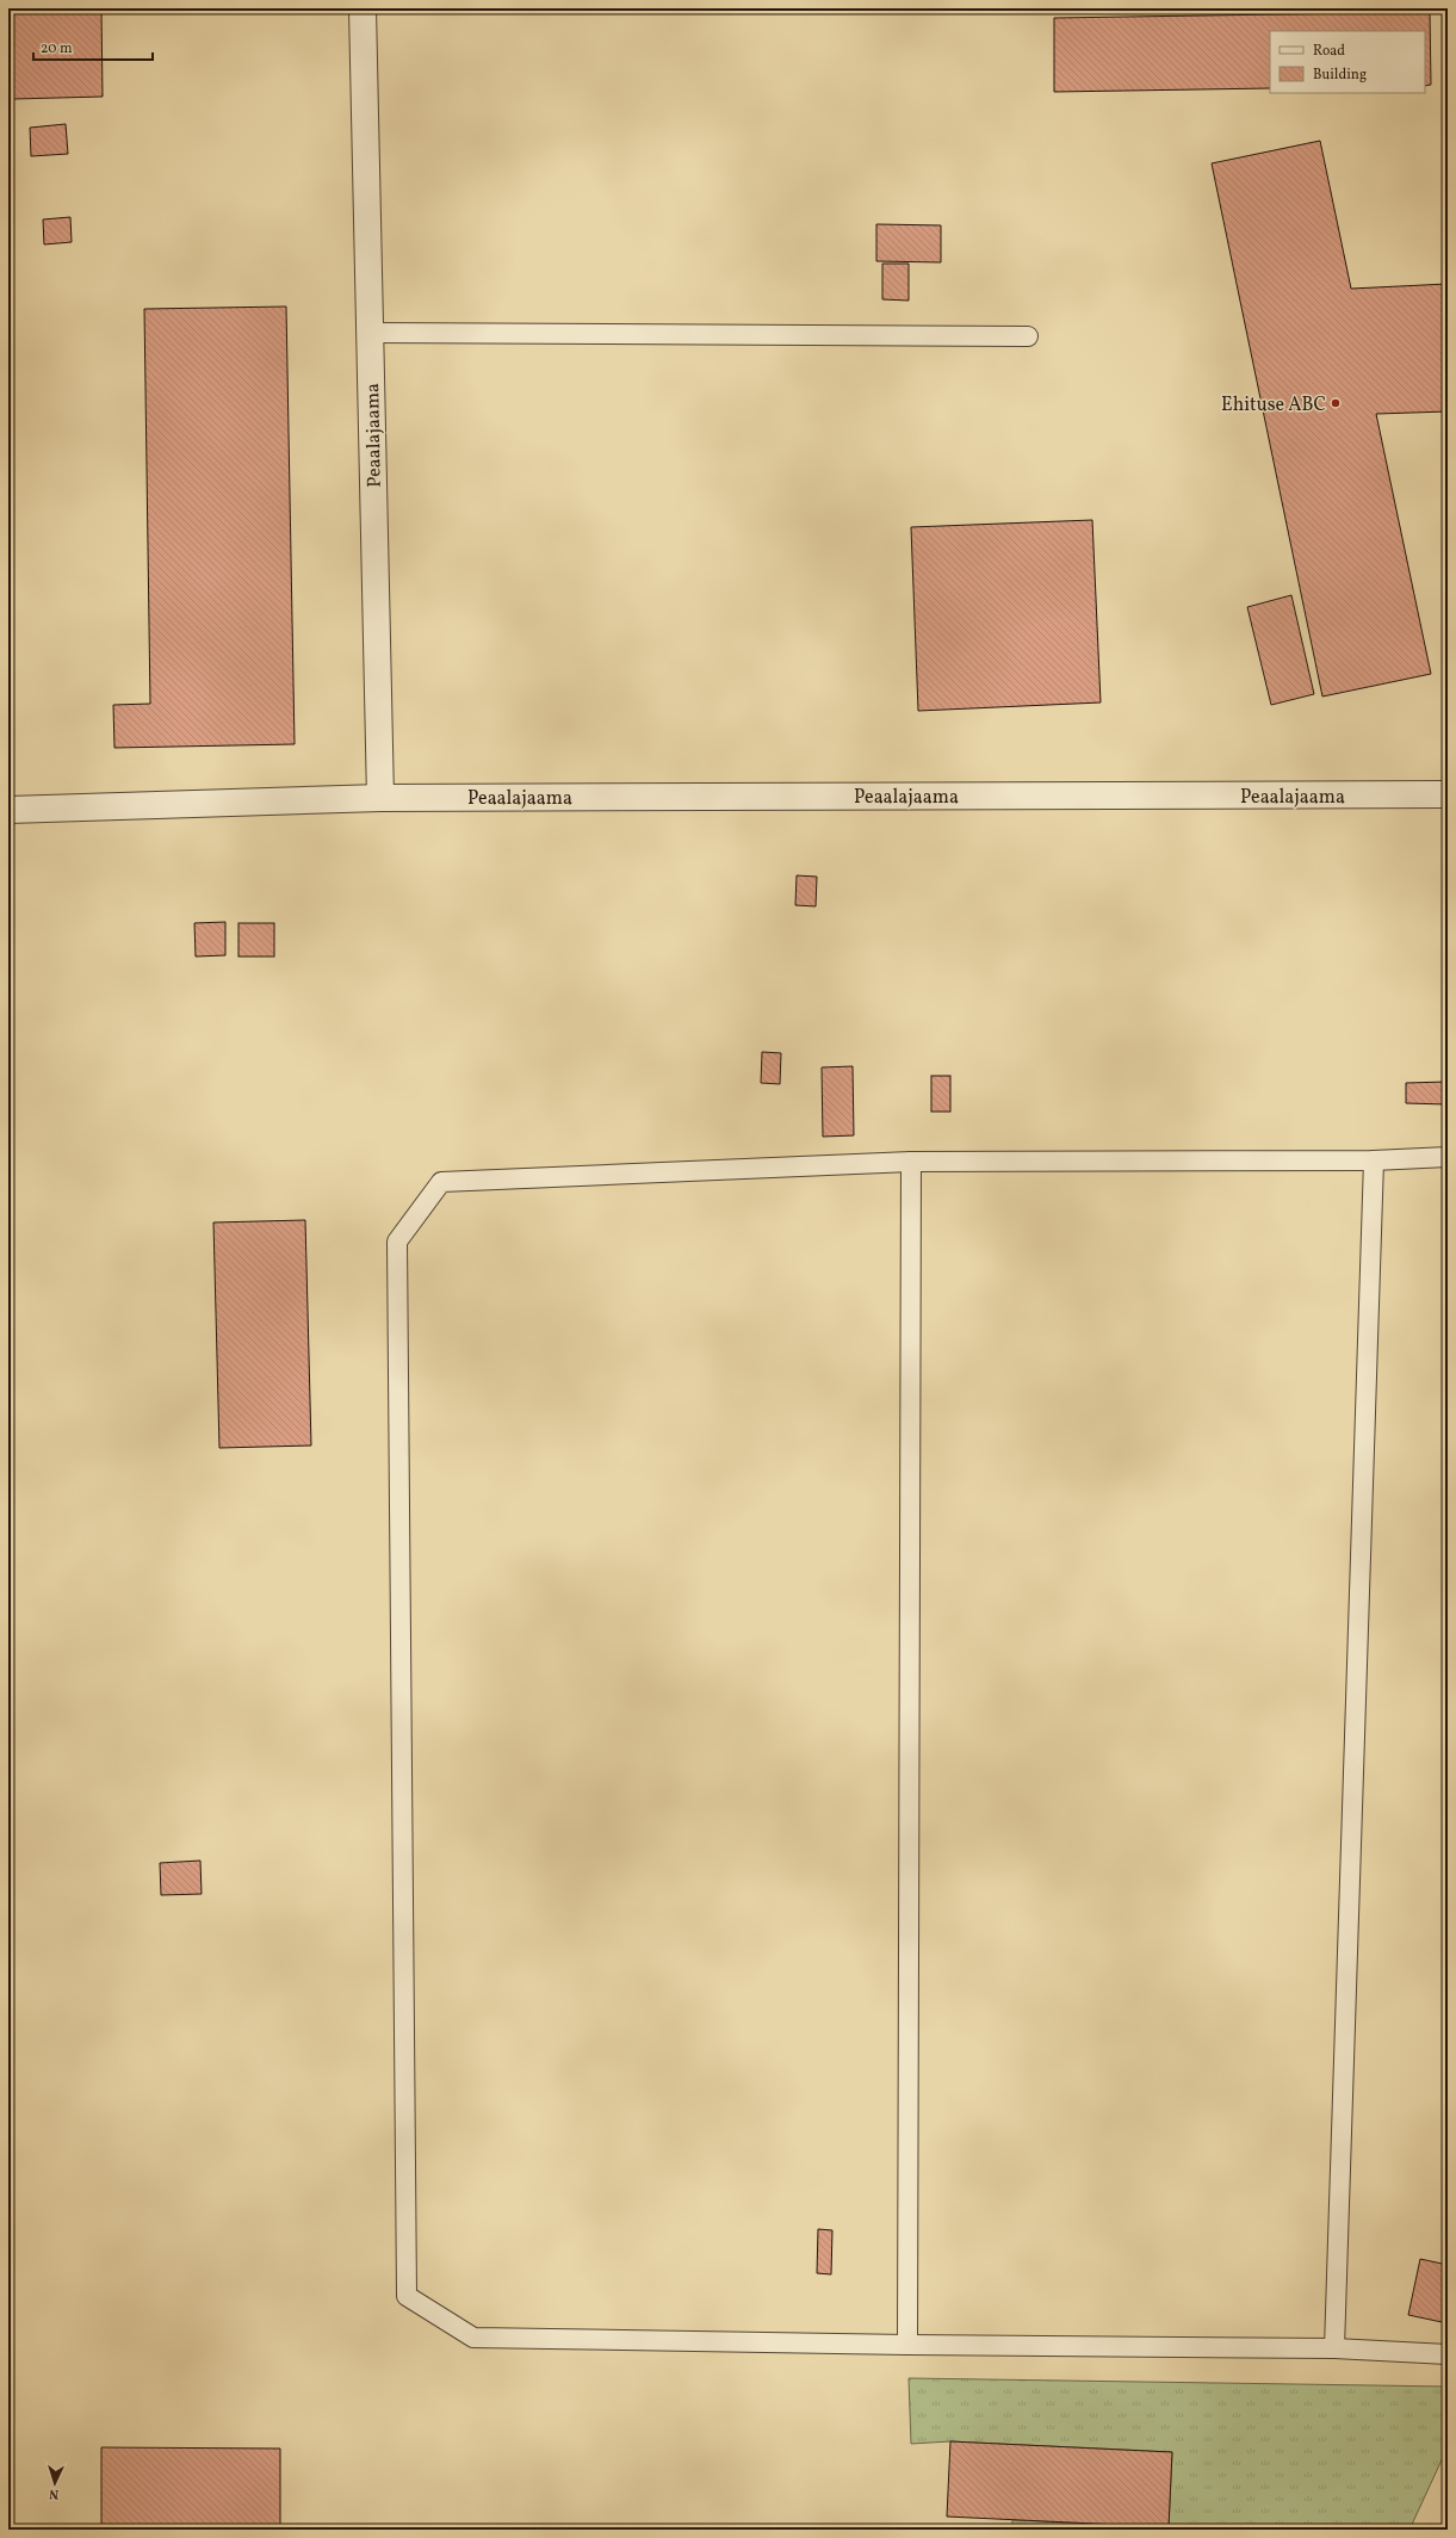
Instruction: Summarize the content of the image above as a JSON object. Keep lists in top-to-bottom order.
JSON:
{
  "streets": {
    "street": ["Peaalajaama"]
  },
  "places": ["Ehituse ABC"],
  "legend": ["Road", "Building"],
  "scale_bar": "20 m",
  "north": "bottom"
}
